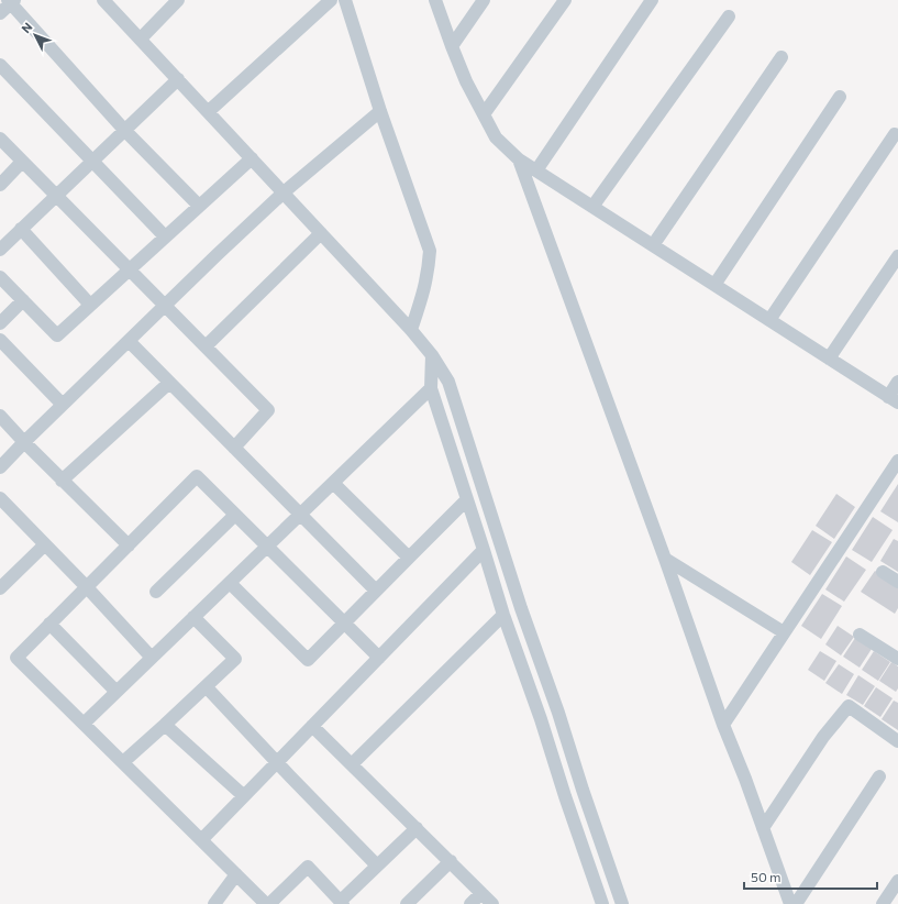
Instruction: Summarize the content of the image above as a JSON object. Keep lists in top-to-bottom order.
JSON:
{
  "scale_bar": "50 m",
  "north": "top left"
}
